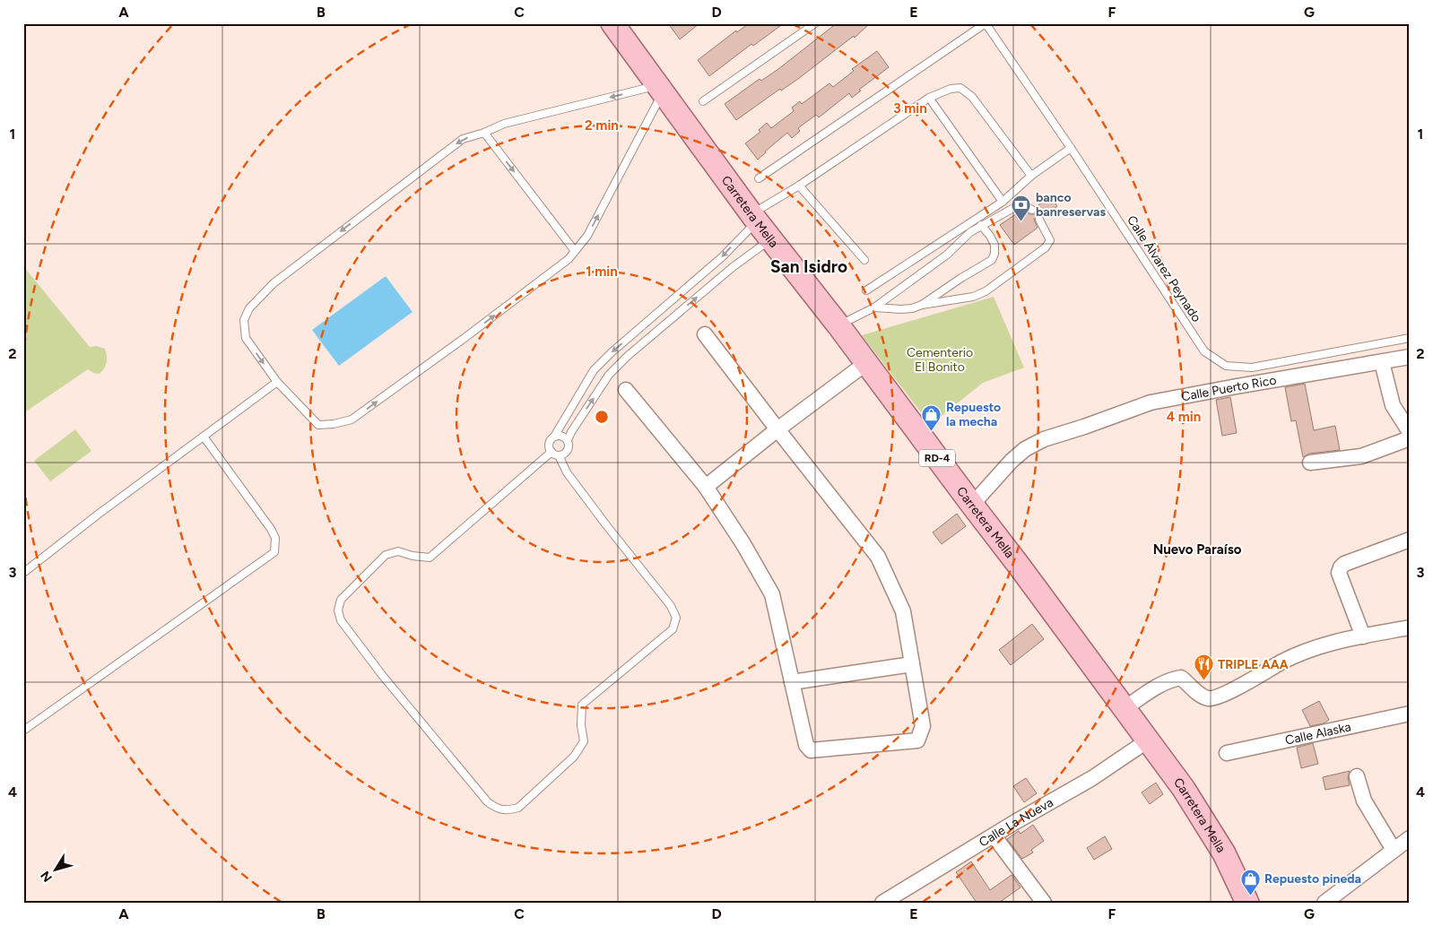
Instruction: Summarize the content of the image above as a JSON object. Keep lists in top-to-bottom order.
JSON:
{
  "streets": {
    "main road": ["Carretera Mella", "RD-4"],
    "street": ["Calle Puerto Rico", "Calle Alaska", "Calle La Nueva"],
    "lane": ["Calle Álvarez Peynado"]
  },
  "crossings": [
    ["Carretera Mella", "Calle Puerto Rico"],
    ["Carretera Mella", "Calle La Nueva"]
  ],
  "districts": ["San Isidro", "Nuevo Paraíso"],
  "parks": ["Cementerio El Bonito"],
  "places": {
    "bank": ["banco banreservas"],
    "shop": ["Repuesto la mecha", "Repuesto pineda"],
    "restaurant": ["TRIPLE AAA"]
  },
  "north": "bottom left",
  "grid": {
    "columns": [
      "A",
      "B",
      "C",
      "D",
      "E",
      "F",
      "G"
    ],
    "rows": [
      "1",
      "2",
      "3",
      "4"
    ]
  },
  "rings": [
    "3 min",
    "2 min",
    "1 min",
    "4 min"
  ]
}
